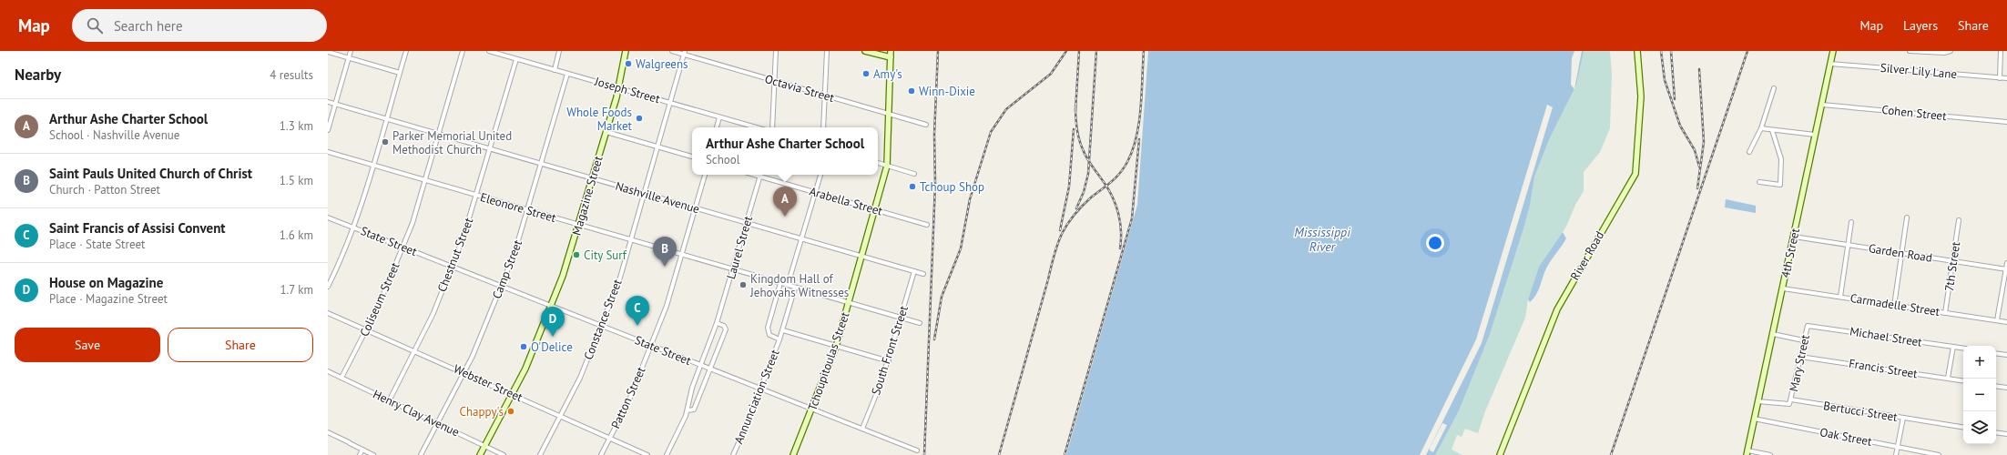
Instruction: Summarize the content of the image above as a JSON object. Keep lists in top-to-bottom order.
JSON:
{
  "streets": {
    "street": [
      "Silver Lily Lane",
      "Octavia Street",
      "Joseph Street",
      "Cohen Street",
      "Magazine Street",
      "Nashville Avenue",
      "Arabella Street",
      "Eleonore Street",
      "State Street",
      "Laurel Street",
      "4th Street",
      "Garden Road",
      "Chestnut Street",
      "River Road",
      "7th Street",
      "Camp Street",
      "Coliseum Street",
      "Carmadelle Street",
      "Constance Street",
      "Michael Street",
      "South Front Street",
      "Tchoupitoulas Street",
      "Mary Street",
      "Francis Street",
      "Webster Street",
      "Annunciation Street",
      "Patton Street",
      "Bertucci Street",
      "Henry Clay Avenue",
      "Oak Street"
    ]
  },
  "crossings": [
    ["Silver Lily Lane", "4th Street"],
    ["Octavia Street", "Constance Street"],
    ["Octavia Street", "Tchoupitoulas Street"],
    ["Joseph Street", "Magazine Street"],
    ["Joseph Street", "Chestnut Street"],
    ["Joseph Street", "Camp Street"],
    ["Joseph Street", "Constance Street"],
    ["Cohen Street", "4th Street"],
    ["Magazine Street", "Nashville Avenue"],
    ["Magazine Street", "Eleonore Street"],
    ["Magazine Street", "State Street"],
    ["Magazine Street", "Webster Street"],
    ["Magazine Street", "Henry Clay Avenue"],
    ["Nashville Avenue", "Laurel Street"],
    ["Nashville Avenue", "Chestnut Street"],
    ["Nashville Avenue", "Camp Street"],
    ["Nashville Avenue", "Coliseum Street"],
    ["Nashville Avenue", "Constance Street"],
    ["Nashville Avenue", "South Front Street"],
    ["Nashville Avenue", "Tchoupitoulas Street"],
    ["Nashville Avenue", "Patton Street"],
    ["Arabella Street", "Laurel Street"],
    ["Arabella Street", "Tchoupitoulas Street"],
    ["Eleonore Street", "Laurel Street"],
    ["Eleonore Street", "Chestnut Street"],
    ["Eleonore Street", "Camp Street"],
    ["Eleonore Street", "Coliseum Street"],
    ["Eleonore Street", "Constance Street"],
    ["Eleonore Street", "South Front Street"],
    ["Eleonore Street", "Tchoupitoulas Street"],
    ["Eleonore Street", "Annunciation Street"],
    ["Eleonore Street", "Patton Street"],
    ["State Street", "Laurel Street"],
    ["State Street", "Chestnut Street"],
    ["State Street", "Camp Street"],
    ["State Street", "Coliseum Street"],
    ["State Street", "Constance Street"],
    ["State Street", "South Front Street"],
    ["State Street", "Tchoupitoulas Street"],
    ["State Street", "Annunciation Street"],
    ["State Street", "Patton Street"],
    ["4th Street", "Garden Road"],
    ["4th Street", "Carmadelle Street"],
    ["4th Street", "Bertucci Street"],
    ["4th Street", "Oak Street"],
    ["Garden Road", "7th Street"],
    ["Chestnut Street", "Webster Street"],
    ["Chestnut Street", "Henry Clay Avenue"],
    ["7th Street", "Carmadelle Street"],
    ["Camp Street", "Webster Street"],
    ["Camp Street", "Henry Clay Avenue"],
    ["Coliseum Street", "Webster Street"],
    ["Coliseum Street", "Henry Clay Avenue"],
    ["Constance Street", "Webster Street"],
    ["Michael Street", "Mary Street"],
    ["Mary Street", "Francis Street"],
    ["Mary Street", "Bertucci Street"],
    ["Webster Street", "Patton Street"]
  ],
  "water": ["Mississippi River"],
  "places": [
    "Walgreens",
    "Amy's",
    "Winn-Dixie",
    "Whole Foods Market",
    "Parker Memorial United Methodist Church",
    "Tchoup Shop",
    "City Surf",
    "Kingdom Hall of Jehovahs Witnesses",
    "O'Delice",
    "Chappy's"
  ],
  "page": {
    "header": "Map",
    "search": "Search here",
    "nav": ["Map", "Layers", "Share"],
    "heading": ["Nearby", "4 results"],
    "list": [
      {
        "mark": "A",
        "name": "Arthur Ashe Charter School",
        "note": "School · Nashville Avenue",
        "value": "1.3 km"
      },
      {
        "mark": "B",
        "name": "Saint Pauls United Church of Christ",
        "note": "Church · Patton Street",
        "value": "1.5 km"
      },
      {
        "mark": "C",
        "name": "Saint Francis of Assisi Convent",
        "note": "Place · State Street",
        "value": "1.6 km"
      },
      {
        "mark": "D",
        "name": "House on Magazine",
        "note": "Place · Magazine Street",
        "value": "1.7 km"
      }
    ],
    "popup": ["Arthur Ashe Charter School", "School"],
    "pins": [
      "A",
      "B",
      "C",
      "D"
    ],
    "buttons": ["Save", "Share"],
    "map_buttons": ["+", "−"]
  }
}
